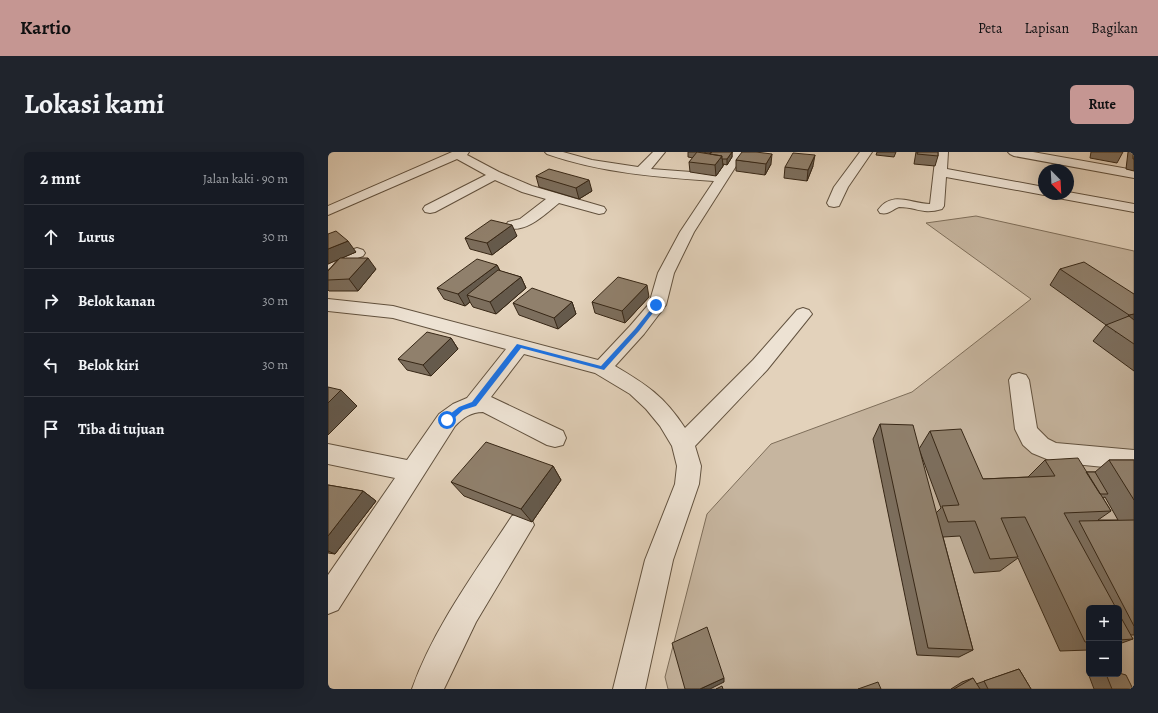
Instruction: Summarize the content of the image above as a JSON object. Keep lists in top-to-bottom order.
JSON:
{
  "north": "bottom right",
  "page": {
    "header": "Kartio",
    "nav": ["Peta", "Lapisan", "Bagikan"],
    "title": "Lokasi kami",
    "buttons": "Rute",
    "heading": ["2 mnt", "Jalan kaki · 90 m"],
    "list": [
      ["Lurus", "30 m"],
      ["Belok kanan", "30 m"],
      ["Belok kiri", "30 m"],
      "Tiba di tujuan"
    ],
    "map_buttons": ["+", "−"]
  }
}
